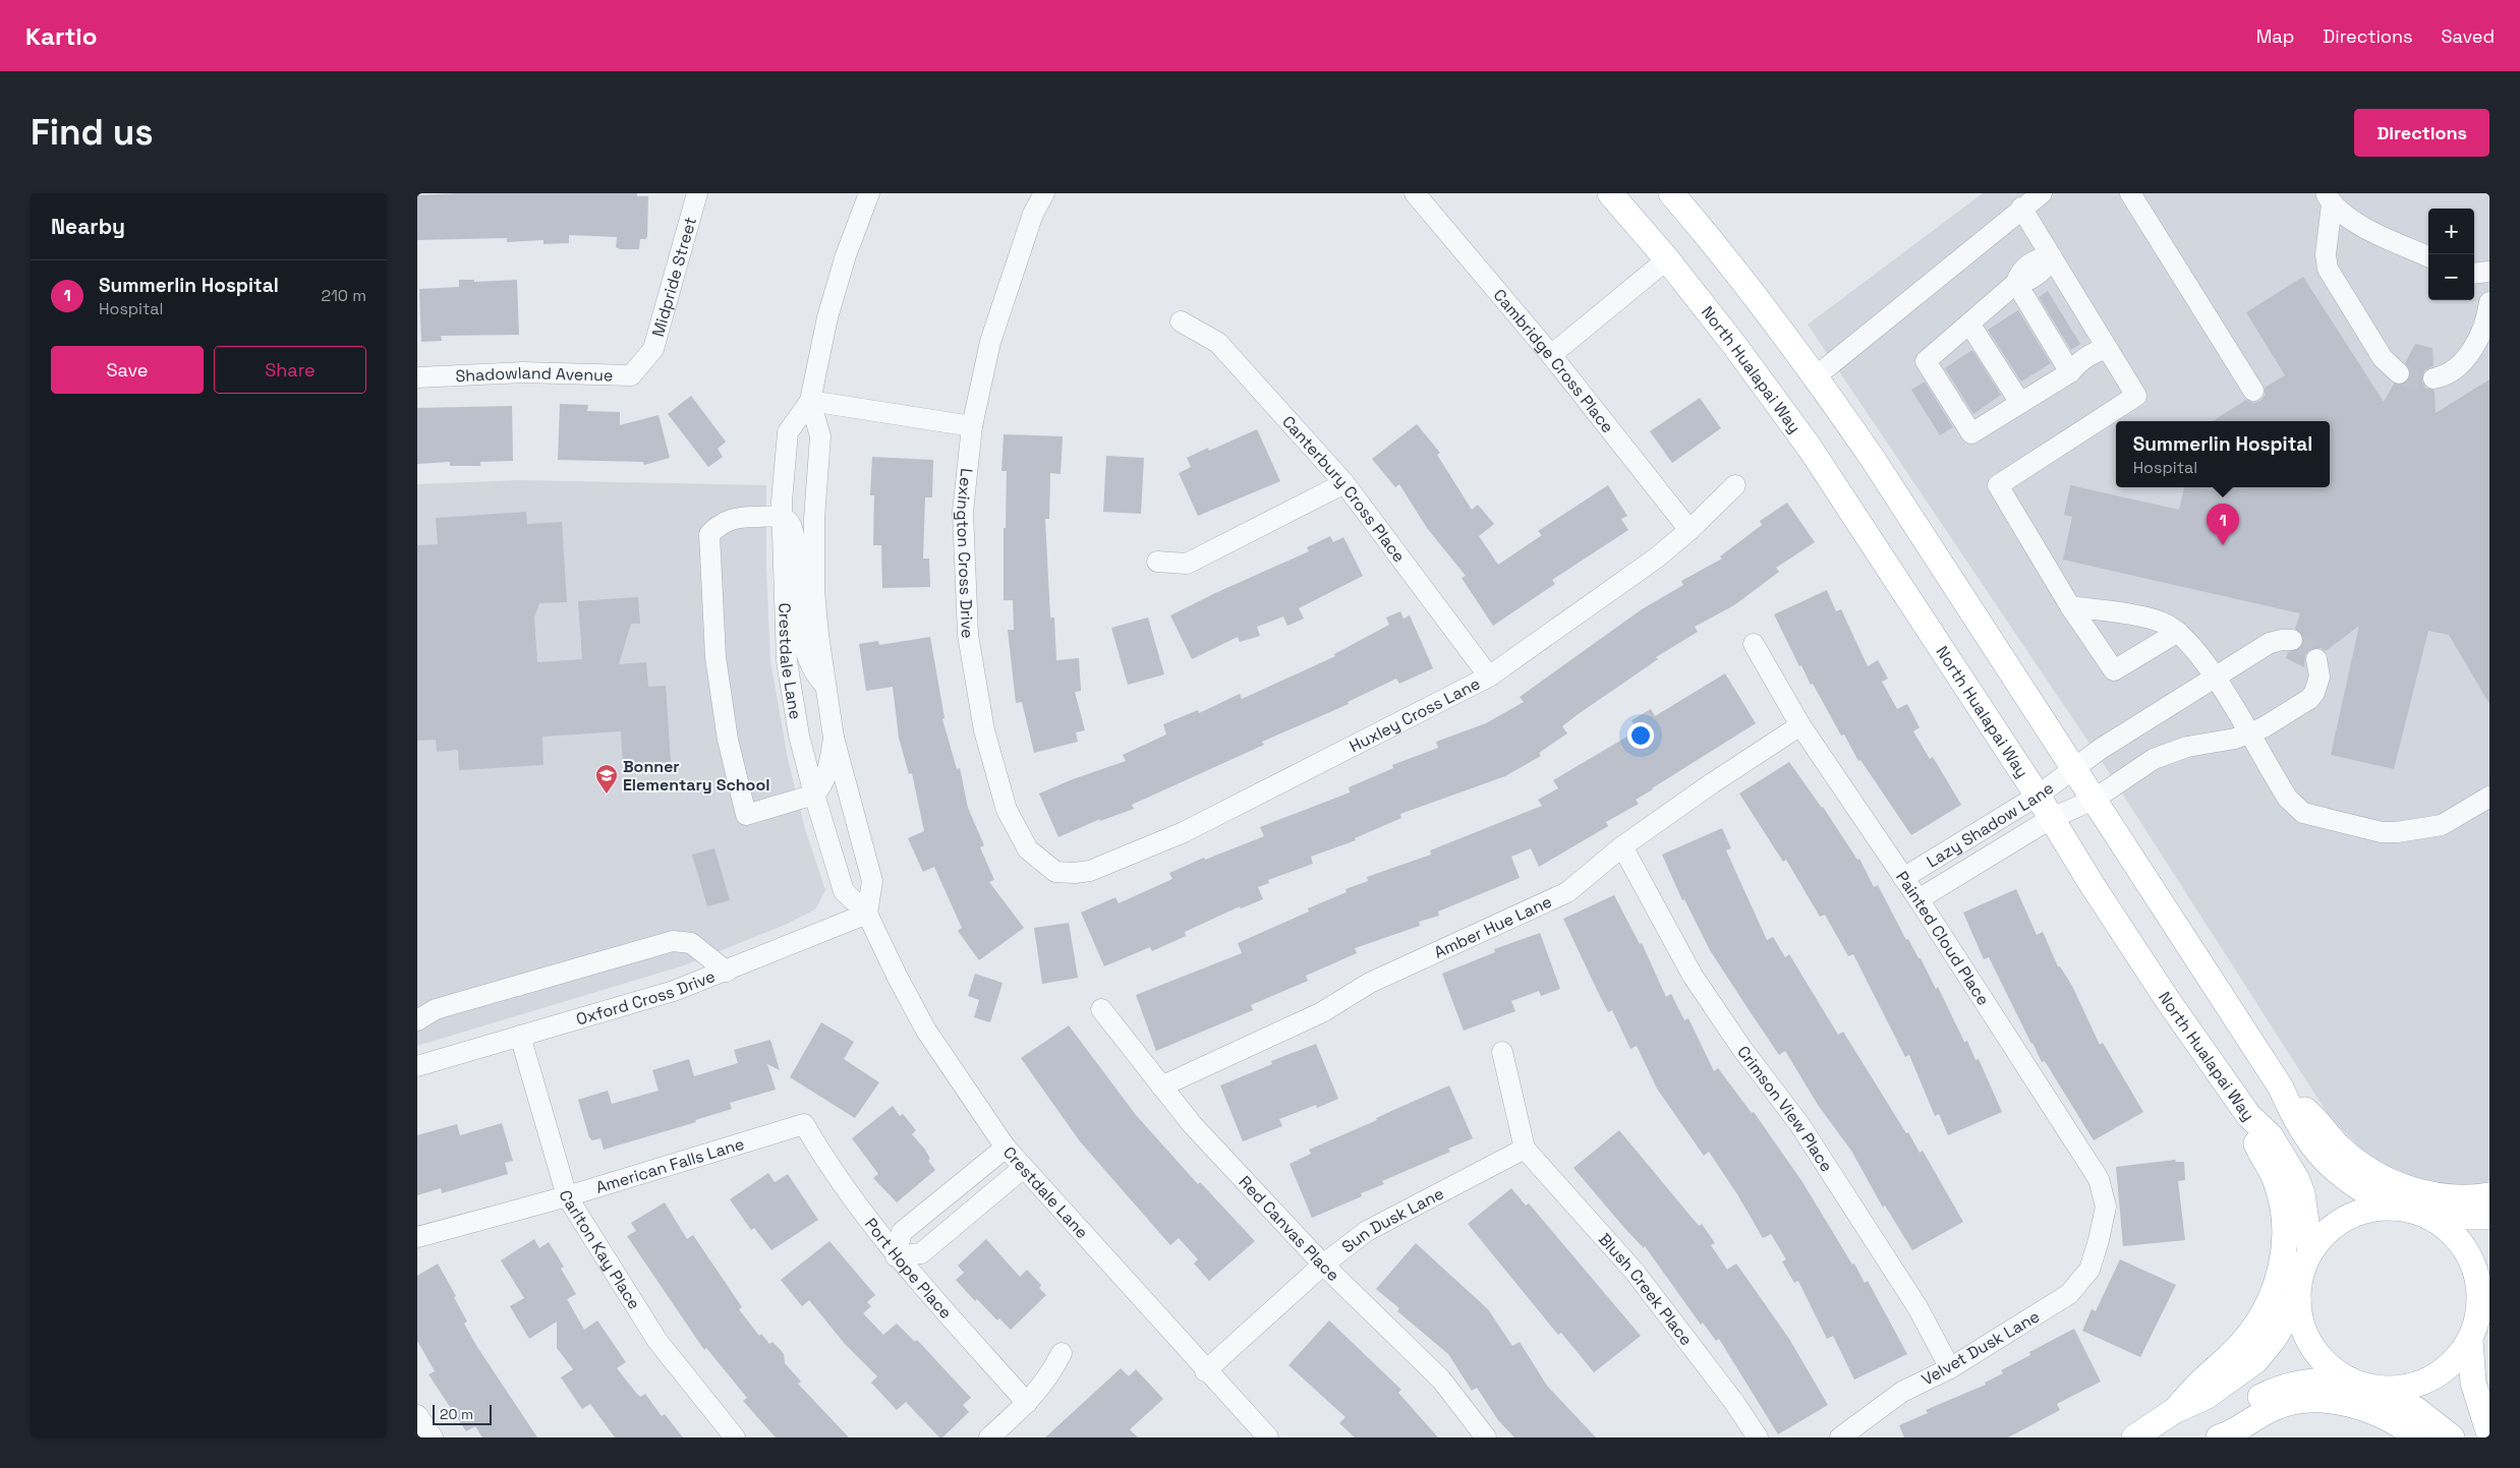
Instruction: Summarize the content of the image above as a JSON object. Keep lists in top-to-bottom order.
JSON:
{
  "streets": {
    "main road": ["North Hualapai Way"],
    "street": [
      "Midpride Street",
      "Cambridge Cross Place",
      "Shadowland Avenue",
      "Canterbury Cross Place",
      "Lexington Cross Drive",
      "Crestdale Lane",
      "Huxley Cross Lane",
      "Lazy Shadow Lane",
      "Amber Hue Lane",
      "Painted Cloud Place",
      "Oxford Cross Drive",
      "Crimson View Place",
      "American Falls Lane",
      "Sun Dusk Lane",
      "Red Canvas Place",
      "Carlton Kay Place",
      "Port Hope Place",
      "Blush Creek Place",
      "Velvet Dusk Lane"
    ]
  },
  "crossings": [
    ["Midpride Street", "Shadowland Avenue"],
    ["Cambridge Cross Place", "Huxley Cross Lane"],
    ["North Hualapai Way", "Lazy Shadow Lane"],
    ["Canterbury Cross Place", "Huxley Cross Lane"],
    ["Lexington Cross Drive", "Huxley Cross Lane"],
    ["Crestdale Lane", "Oxford Cross Drive"],
    ["Crestdale Lane", "Sun Dusk Lane"],
    ["Lazy Shadow Lane", "Painted Cloud Place"],
    ["Amber Hue Lane", "Painted Cloud Place"],
    ["Amber Hue Lane", "Crimson View Place"],
    ["Amber Hue Lane", "Red Canvas Place"],
    ["Painted Cloud Place", "Velvet Dusk Lane"],
    ["Oxford Cross Drive", "Carlton Kay Place"],
    ["Crimson View Place", "Velvet Dusk Lane"],
    ["American Falls Lane", "Carlton Kay Place"],
    ["American Falls Lane", "Port Hope Place"],
    ["Sun Dusk Lane", "Red Canvas Place"],
    ["Sun Dusk Lane", "Blush Creek Place"]
  ],
  "places": {
    "school or university": ["Bonner Elementary School"]
  },
  "scale_bar": "20 m",
  "page": {
    "header": "Kartio",
    "nav": ["Map", "Directions", "Saved"],
    "buttons": [
      "Directions",
      ["Save", "Share"]
    ],
    "title": "Find us",
    "heading": "Nearby",
    "map_buttons": ["+", "−"],
    "list": [
      {
        "mark": "1",
        "name": "Summerlin Hospital",
        "note": "Hospital",
        "value": "210 m"
      }
    ],
    "popup": ["Summerlin Hospital", "Hospital"],
    "pins": "1",
    "scale": "20 m"
  }
}
